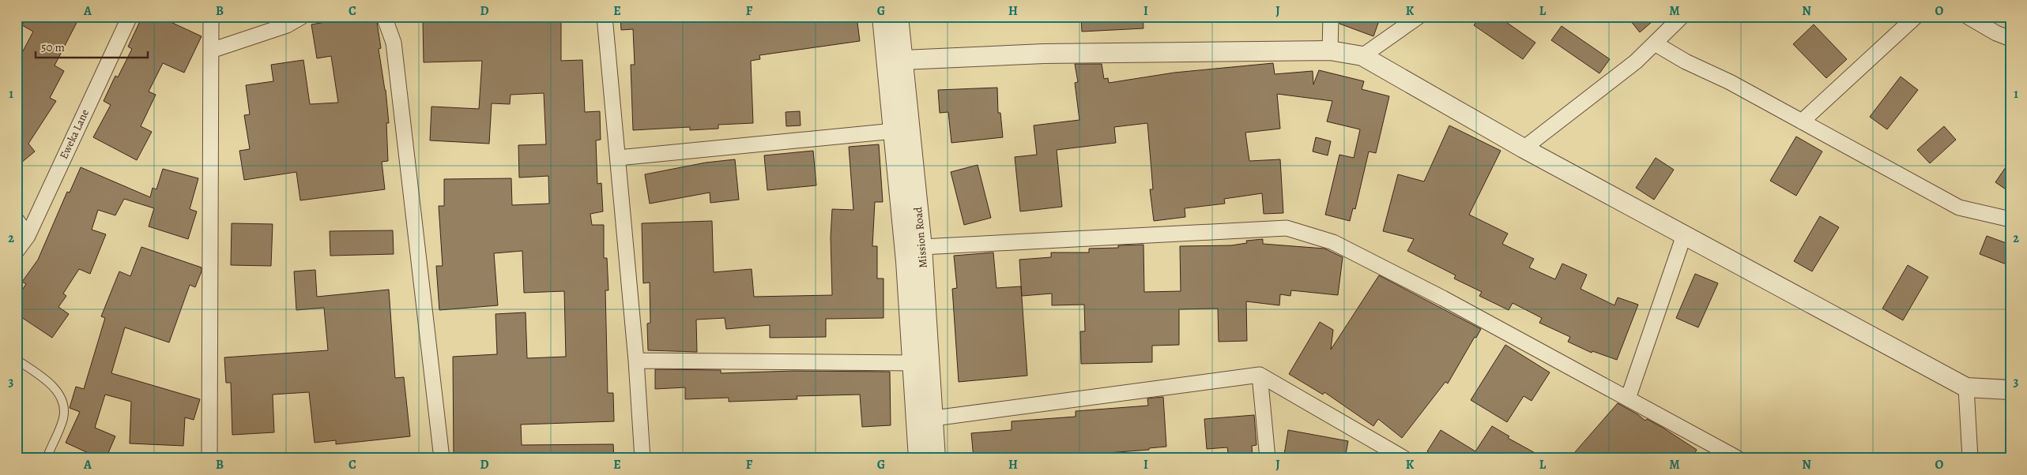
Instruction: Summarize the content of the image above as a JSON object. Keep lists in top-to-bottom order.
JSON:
{
  "streets": {
    "street": ["Eweka Lane", "Mission Road"]
  },
  "scale_bar": "50 m",
  "grid": {
    "columns": [
      "A",
      "B",
      "C",
      "D",
      "E",
      "F",
      "G",
      "H",
      "I",
      "J",
      "K",
      "L",
      "M",
      "N",
      "O"
    ],
    "rows": ["1", "2", "3"]
  }
}
